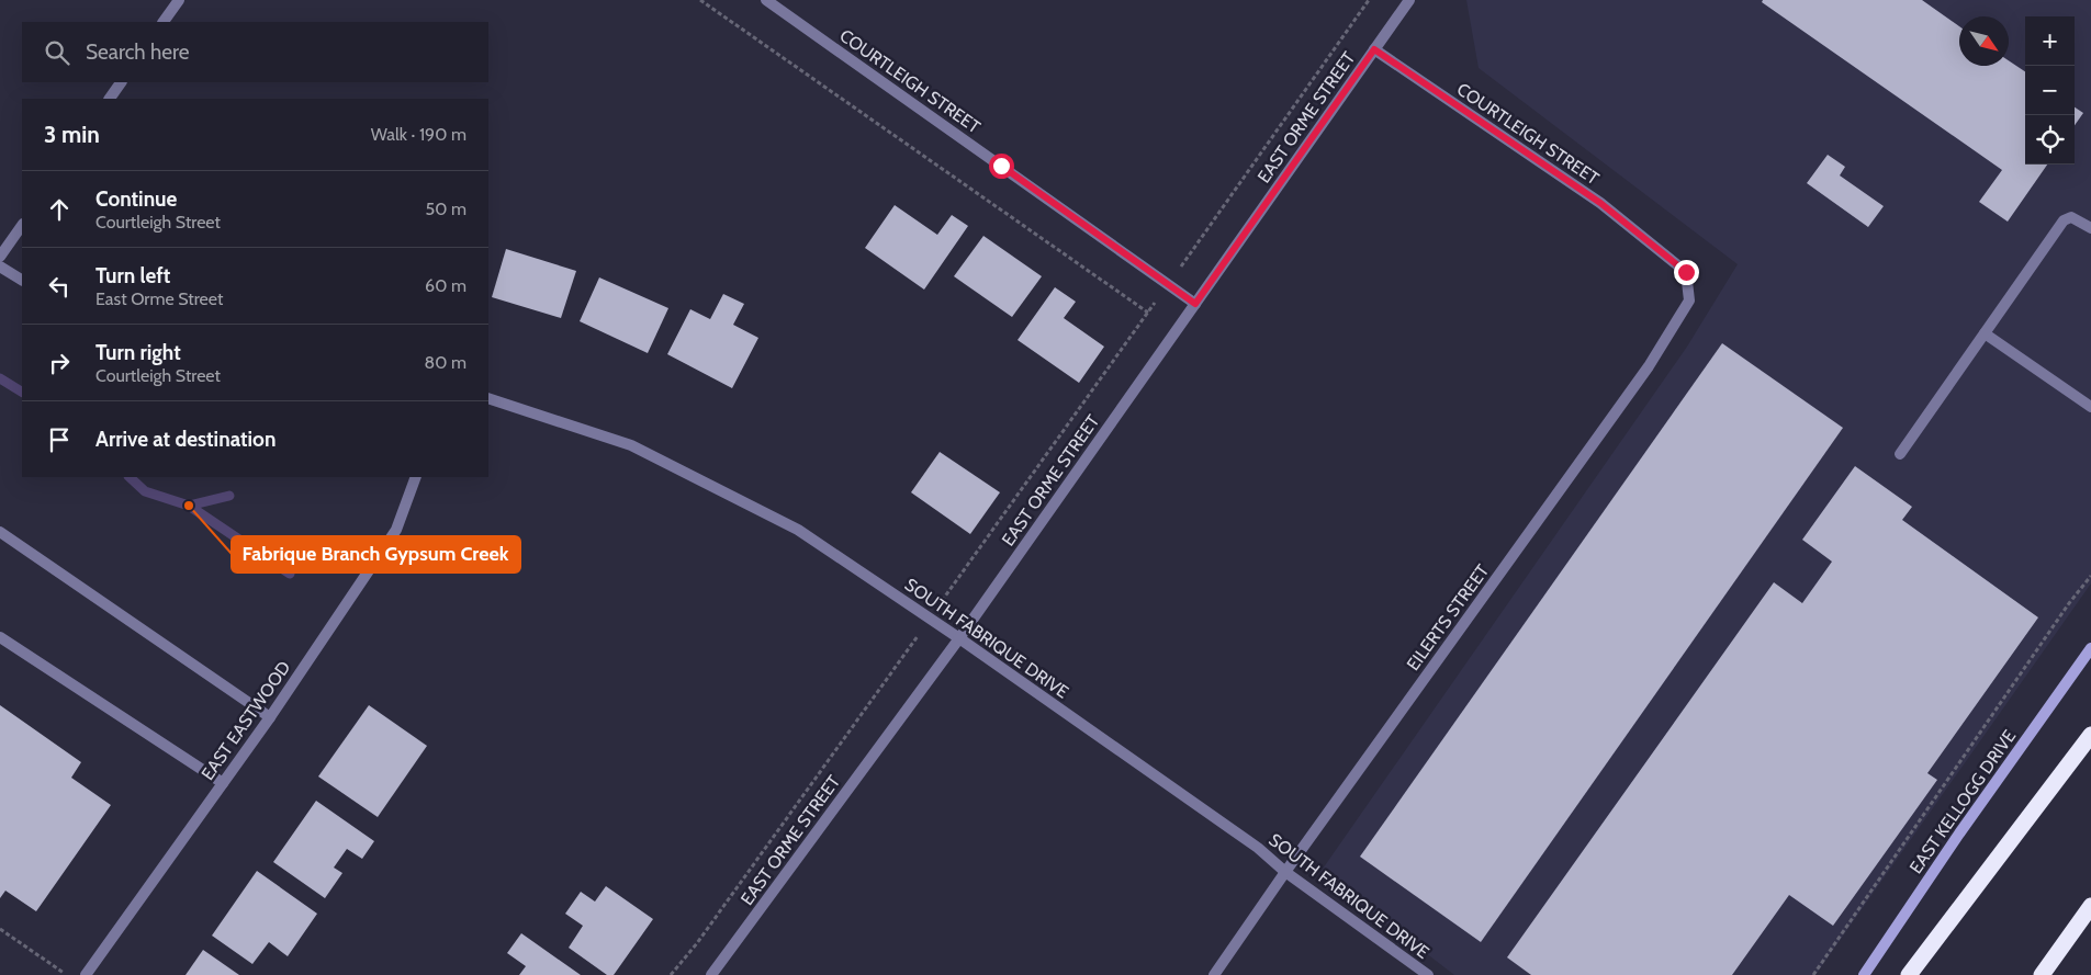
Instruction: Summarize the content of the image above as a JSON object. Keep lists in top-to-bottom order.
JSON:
{
  "streets": {
    "main road": ["EAST KELLOGG DRIVE"],
    "street": [
      "COURTLEIGH STREET",
      "EAST ORME STREET",
      "EILERTS STREET",
      "SOUTH FABRIQUE DRIVE",
      "EAST EASTWOOD"
    ]
  },
  "crossings": [
    ["COURTLEIGH STREET", "EAST ORME STREET"],
    ["COURTLEIGH STREET", "EILERTS STREET"],
    ["EAST ORME STREET", "SOUTH FABRIQUE DRIVE"],
    ["EILERTS STREET", "SOUTH FABRIQUE DRIVE"]
  ],
  "places": ["Fabrique Branch Gypsum Creek"],
  "north": "bottom right",
  "page": {
    "map_buttons": ["+", "−"],
    "search": "Search here",
    "heading": ["3 min", "Walk · 190 m"],
    "list": [
      ["Continue", "Courtleigh Street", "50 m"],
      ["Turn left", "East Orme Street", "60 m"],
      ["Turn right", "Courtleigh Street", "80 m"],
      "Arrive at destination"
    ]
  }
}
